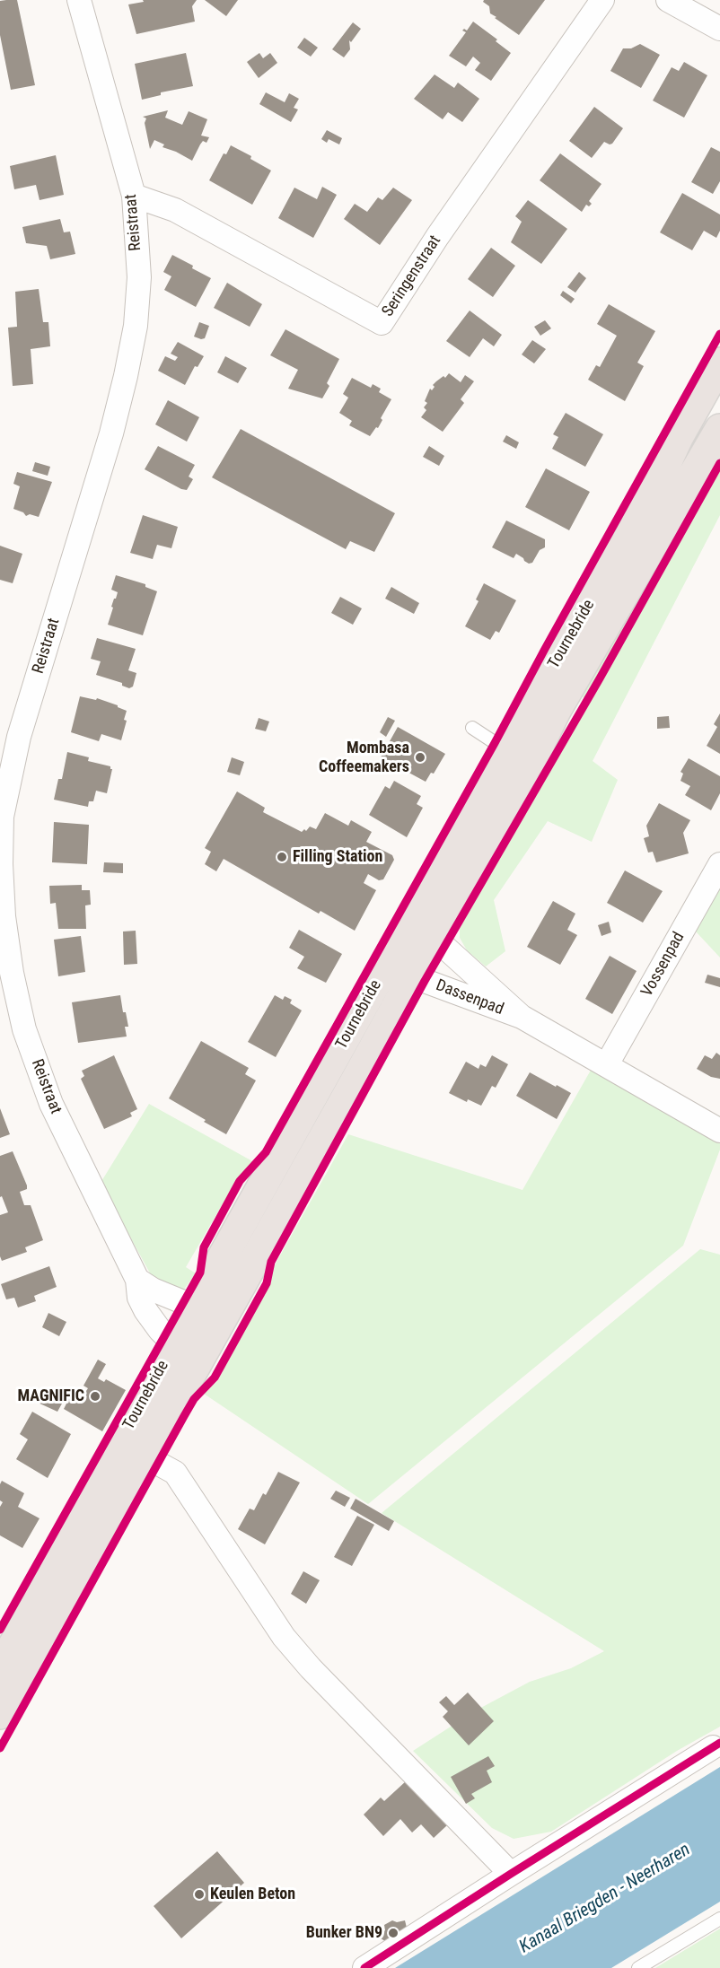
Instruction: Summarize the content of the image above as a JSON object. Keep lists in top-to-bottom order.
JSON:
{
  "streets": {
    "main road": ["Tournebride"],
    "street": [
      "Reistraat",
      "Seringenstraat",
      "Vossenpad",
      "Dassenpad"
    ]
  },
  "crossings": [
    ["Reistraat", "Seringenstraat"],
    ["Reistraat", "Tournebride"],
    ["Tournebride", "Dassenpad"],
    ["Vossenpad", "Dassenpad"]
  ],
  "water": ["Kanaal Briegden - Neerharen"],
  "places": [
    "Mombasa Coffeemakers",
    "Filling Station",
    "MAGNIFIC",
    "Keulen Beton",
    "Bunker BN9"
  ]
}
